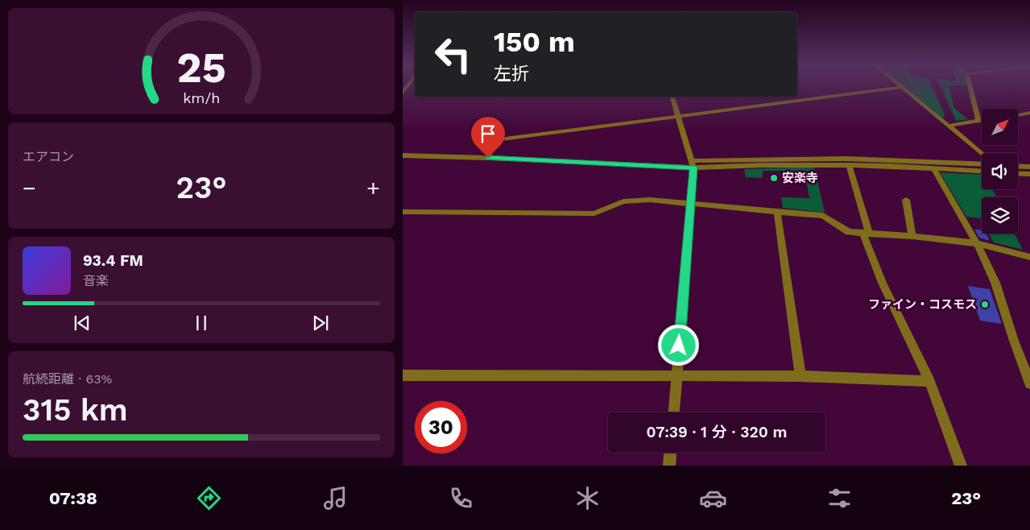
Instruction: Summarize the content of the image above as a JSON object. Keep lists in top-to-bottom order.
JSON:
{
  "places": ["安楽寺", "ファイン・コスモス"],
  "north": "top right",
  "page": {
    "turn": ["150 m", "左折"],
    "tile": [
      "エアコン",
      ["航続距離 · 63%", "315 km"]
    ],
    "heat": ["−", "23°", "+"],
    "song": ["93.4 FM", "音楽"],
    "limit": "30",
    "trip": "07:39 · 1 分 · 320 m",
    "tabs": ["07:38", "23°"],
    "gauge": ["25", "km/h"]
  }
}
